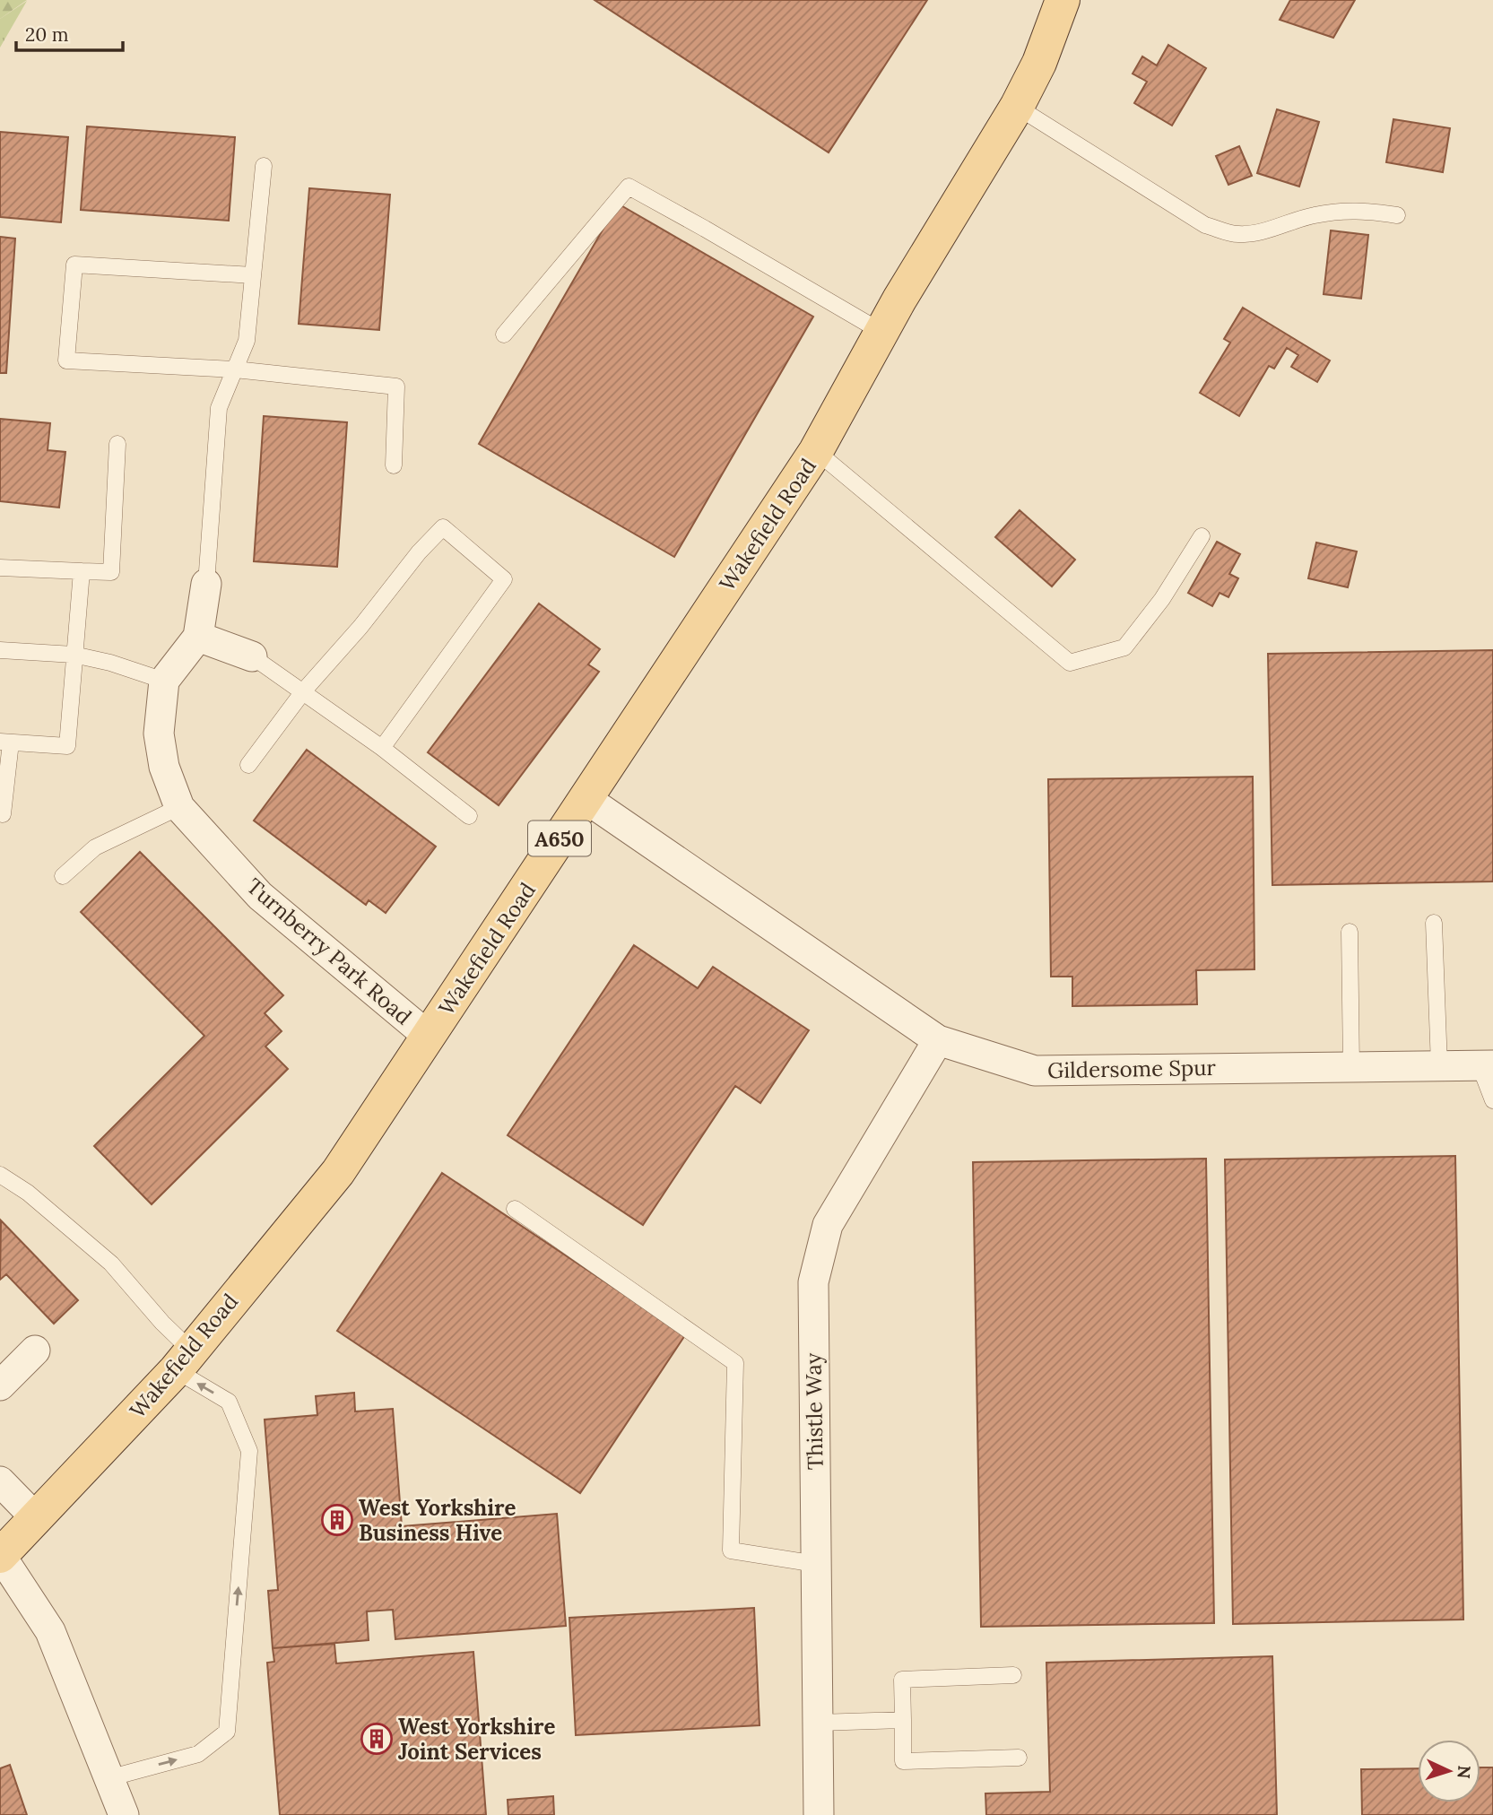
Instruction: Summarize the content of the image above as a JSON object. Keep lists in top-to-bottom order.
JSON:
{
  "streets": {
    "main road": ["Wakefield Road", "A650"],
    "street": ["Turnberry Park Road", "Gildersome Spur", "Thistle Way"]
  },
  "crossings": [
    ["Wakefield Road", "Turnberry Park Road"],
    ["Wakefield Road", "Gildersome Spur"],
    ["Gildersome Spur", "Thistle Way"]
  ],
  "places": {
    "building": ["West Yorkshire Business Hive", "West Yorkshire Joint Services"]
  },
  "scale_bar": "20 m",
  "north": "right"
}
